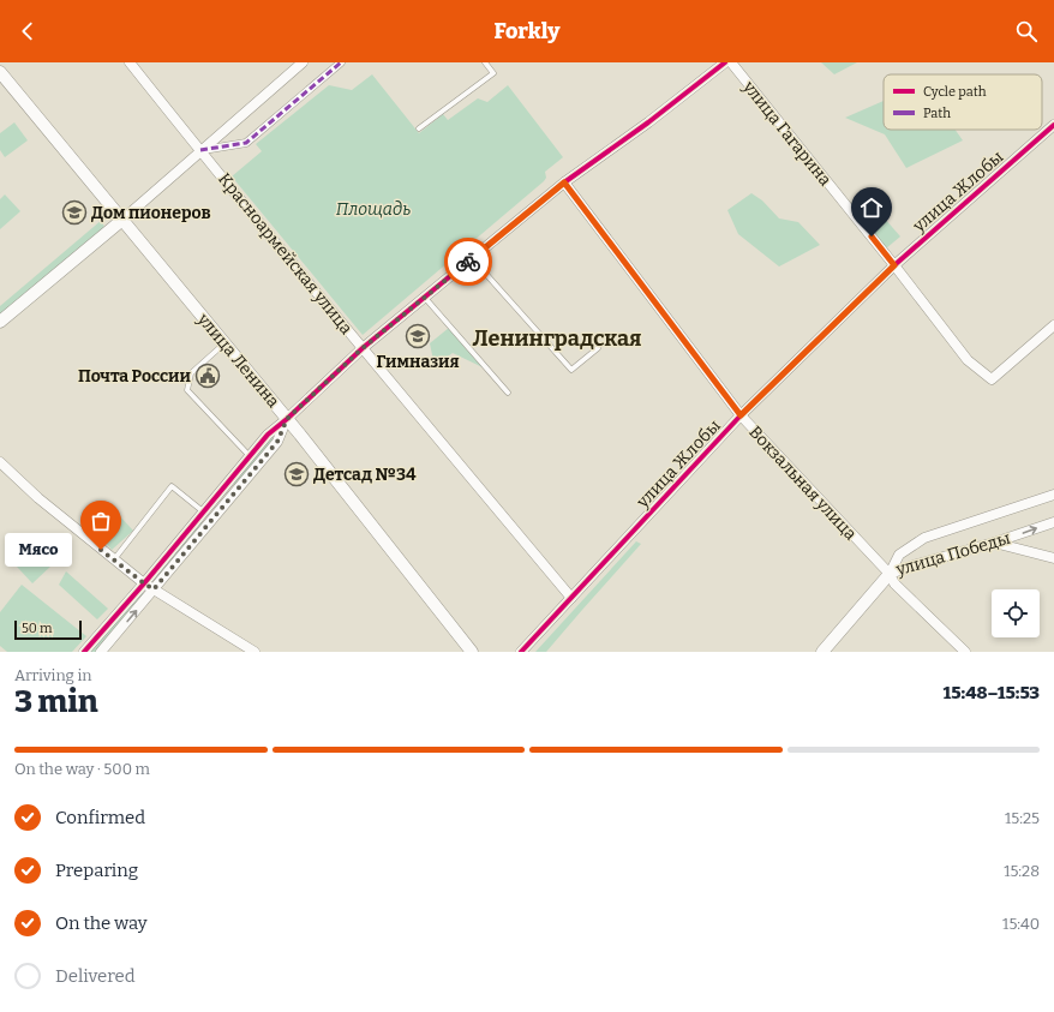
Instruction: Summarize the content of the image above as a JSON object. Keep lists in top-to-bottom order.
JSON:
{
  "streets": {
    "street": [
      "улица Гагарина",
      "улица Жлобы",
      "Красноармейская улица",
      "улица Ленина",
      "Вокзальная улица",
      "улица Победы"
    ]
  },
  "crossings": [
    ["улица Гагарина", "улица Жлобы"],
    ["улица Жлобы", "Красноармейская улица"],
    ["улица Жлобы", "Вокзальная улица"],
    ["Вокзальная улица", "улица Победы"]
  ],
  "districts": ["Ленинградская"],
  "parks": ["Площадь"],
  "places": {
    "school or university": ["Дом пионеров", "Гимназия", "Детсад №34"],
    "public building": ["Почта России"],
    "other": ["Мясо"]
  },
  "legend": ["Cycle path", "Path"],
  "scale_bar": "50 m",
  "page": {
    "header": "Forkly",
    "bubble": "Мясо",
    "scale": "50 m",
    "heading": ["3 min", "Arriving in", "15:48–15:53"],
    "bar": "On the way · 500 m",
    "list": [
      ["Confirmed", "15:25"],
      ["Preparing", "15:28"],
      ["On the way", "15:40"],
      "Delivered"
    ]
  }
}
